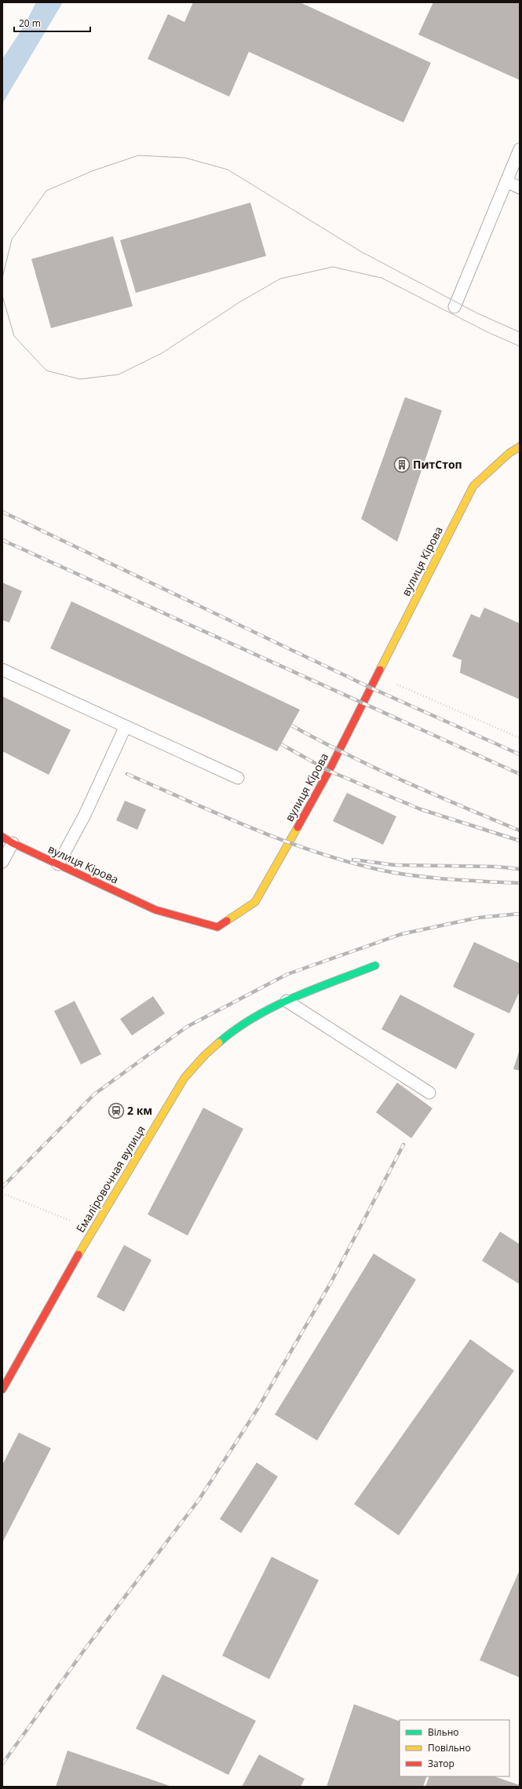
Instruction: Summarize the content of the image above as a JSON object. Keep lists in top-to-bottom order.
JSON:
{
  "streets": {
    "street": ["вулиця Кірова", "Емаліровочная вулиця"]
  },
  "places": {
    "building": ["ПитСтоп"],
    "station": ["2 км"]
  },
  "legend": ["Вільно", "Повільно", "Затор"],
  "scale_bar": "20 m"
}
